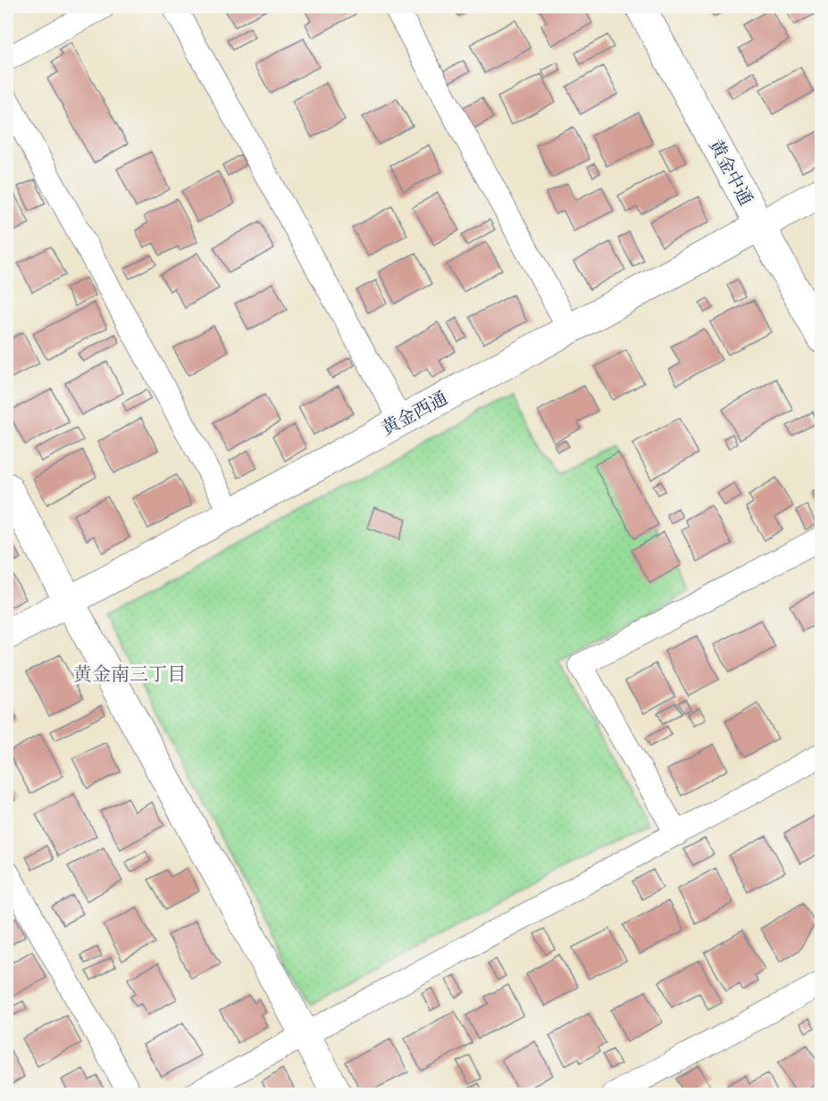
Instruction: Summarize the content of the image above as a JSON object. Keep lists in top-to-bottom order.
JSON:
{
  "streets": {
    "street": ["黄金中通", "黄金西通"]
  },
  "crossings": [
    ["黄金中通", "黄金西通"]
  ],
  "districts": ["黄金南三丁目"]
}
